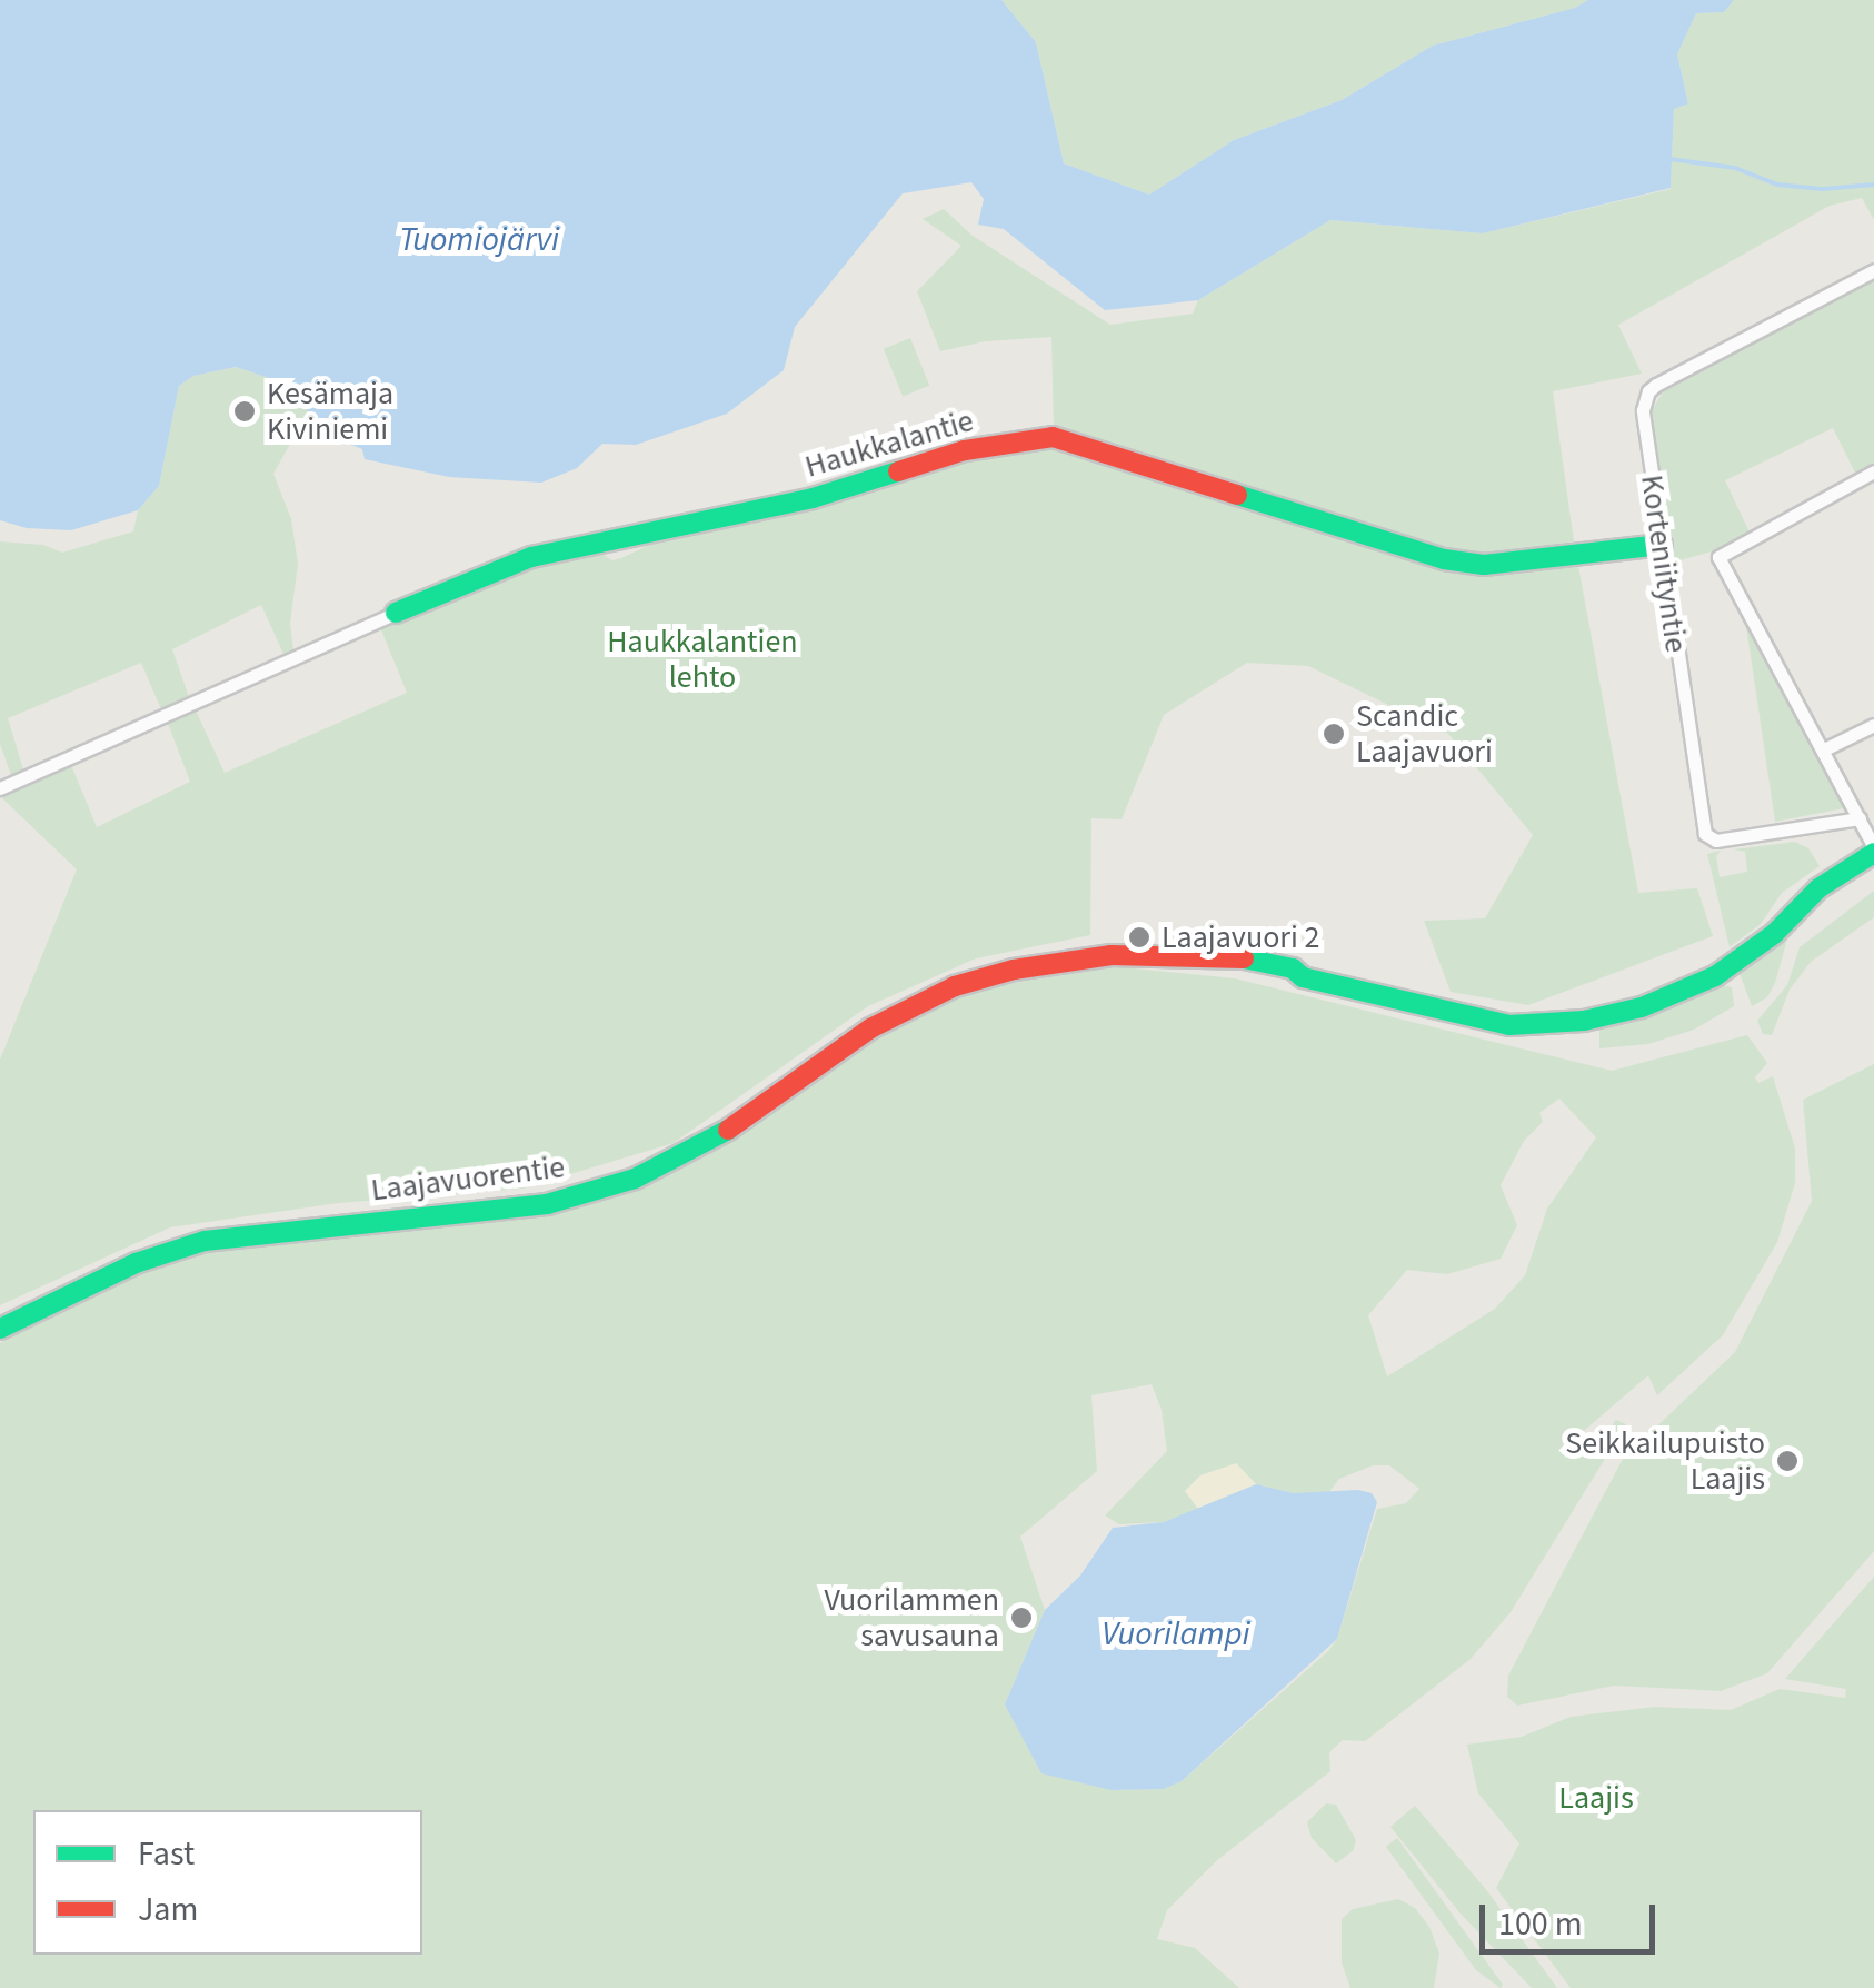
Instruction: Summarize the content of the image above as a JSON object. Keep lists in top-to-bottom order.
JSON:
{
  "streets": {
    "street": ["Haukkalantie", "Korteniityntie", "Laajavuorentie"]
  },
  "crossings": [
    ["Haukkalantie", "Korteniityntie"]
  ],
  "water": ["Tuomiojärvi", "Vuorilampi"],
  "parks": ["Haukkalantien lehto", "Laajis"],
  "places": [
    "Kesämaja Kiviniemi",
    "Scandic Laajavuori",
    "Laajavuori 2",
    "Seikkailupuisto Laajis",
    "Vuorilammen savusauna"
  ],
  "legend": ["Fast", "Jam"],
  "scale_bar": "100 m"
}
